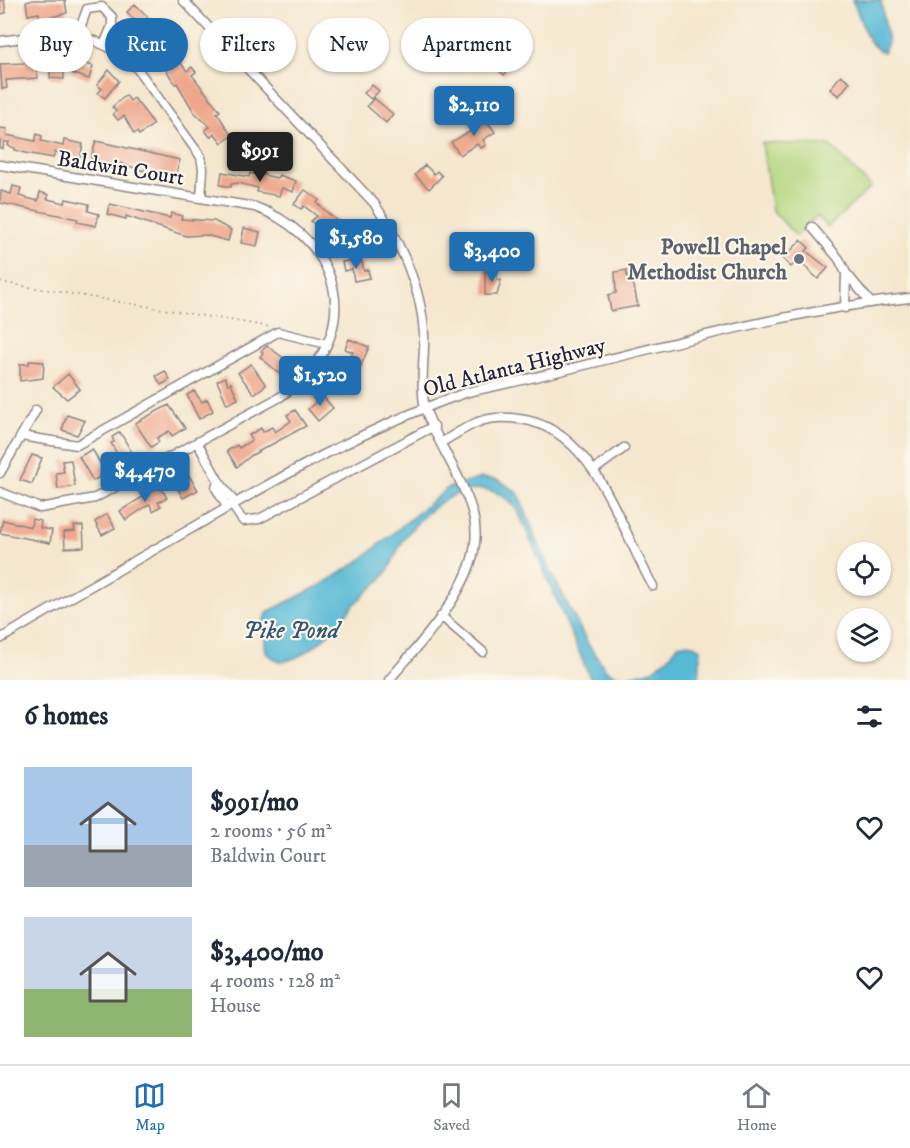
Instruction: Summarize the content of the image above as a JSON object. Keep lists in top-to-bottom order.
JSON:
{
  "streets": {
    "street": ["Baldwin Court", "Old Atlanta Highway"]
  },
  "water": ["Pike Pond"],
  "places": ["Powell Chapel Methodist Church"],
  "page": {
    "chip": [
      "Buy",
      "Rent",
      "Filters",
      "New",
      "Apartment"
    ],
    "price": [
      "$2,110",
      "$991",
      "$1,580",
      "$3,400",
      "$1,520",
      "$4,470"
    ],
    "heading": "6 homes",
    "list": [
      {
        "name": "$991/mo",
        "note": "2 rooms · 56 m² · Baldwin Court"
      },
      {
        "name": "$3,400/mo",
        "note": "4 rooms · 128 m² · House"
      }
    ],
    "tabs": ["Map", "Saved", "Home"]
  }
}
